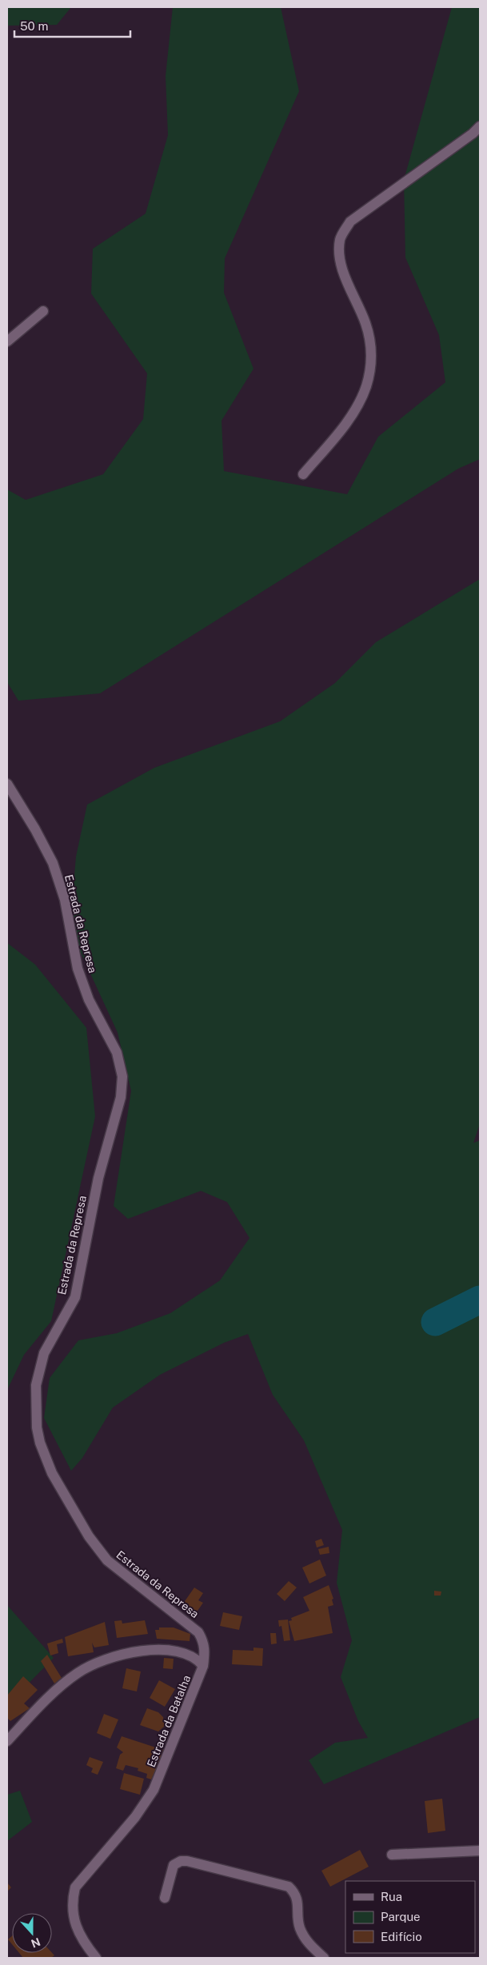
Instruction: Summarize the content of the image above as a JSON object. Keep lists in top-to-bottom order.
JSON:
{
  "streets": {
    "street": ["Estrada da Represa", "Estrada da Batalha"]
  },
  "crossings": [
    ["Estrada da Represa", "Estrada da Batalha"]
  ],
  "legend": ["Rua", "Parque", "Edifício"],
  "scale_bar": "50 m",
  "north": "bottom"
}
